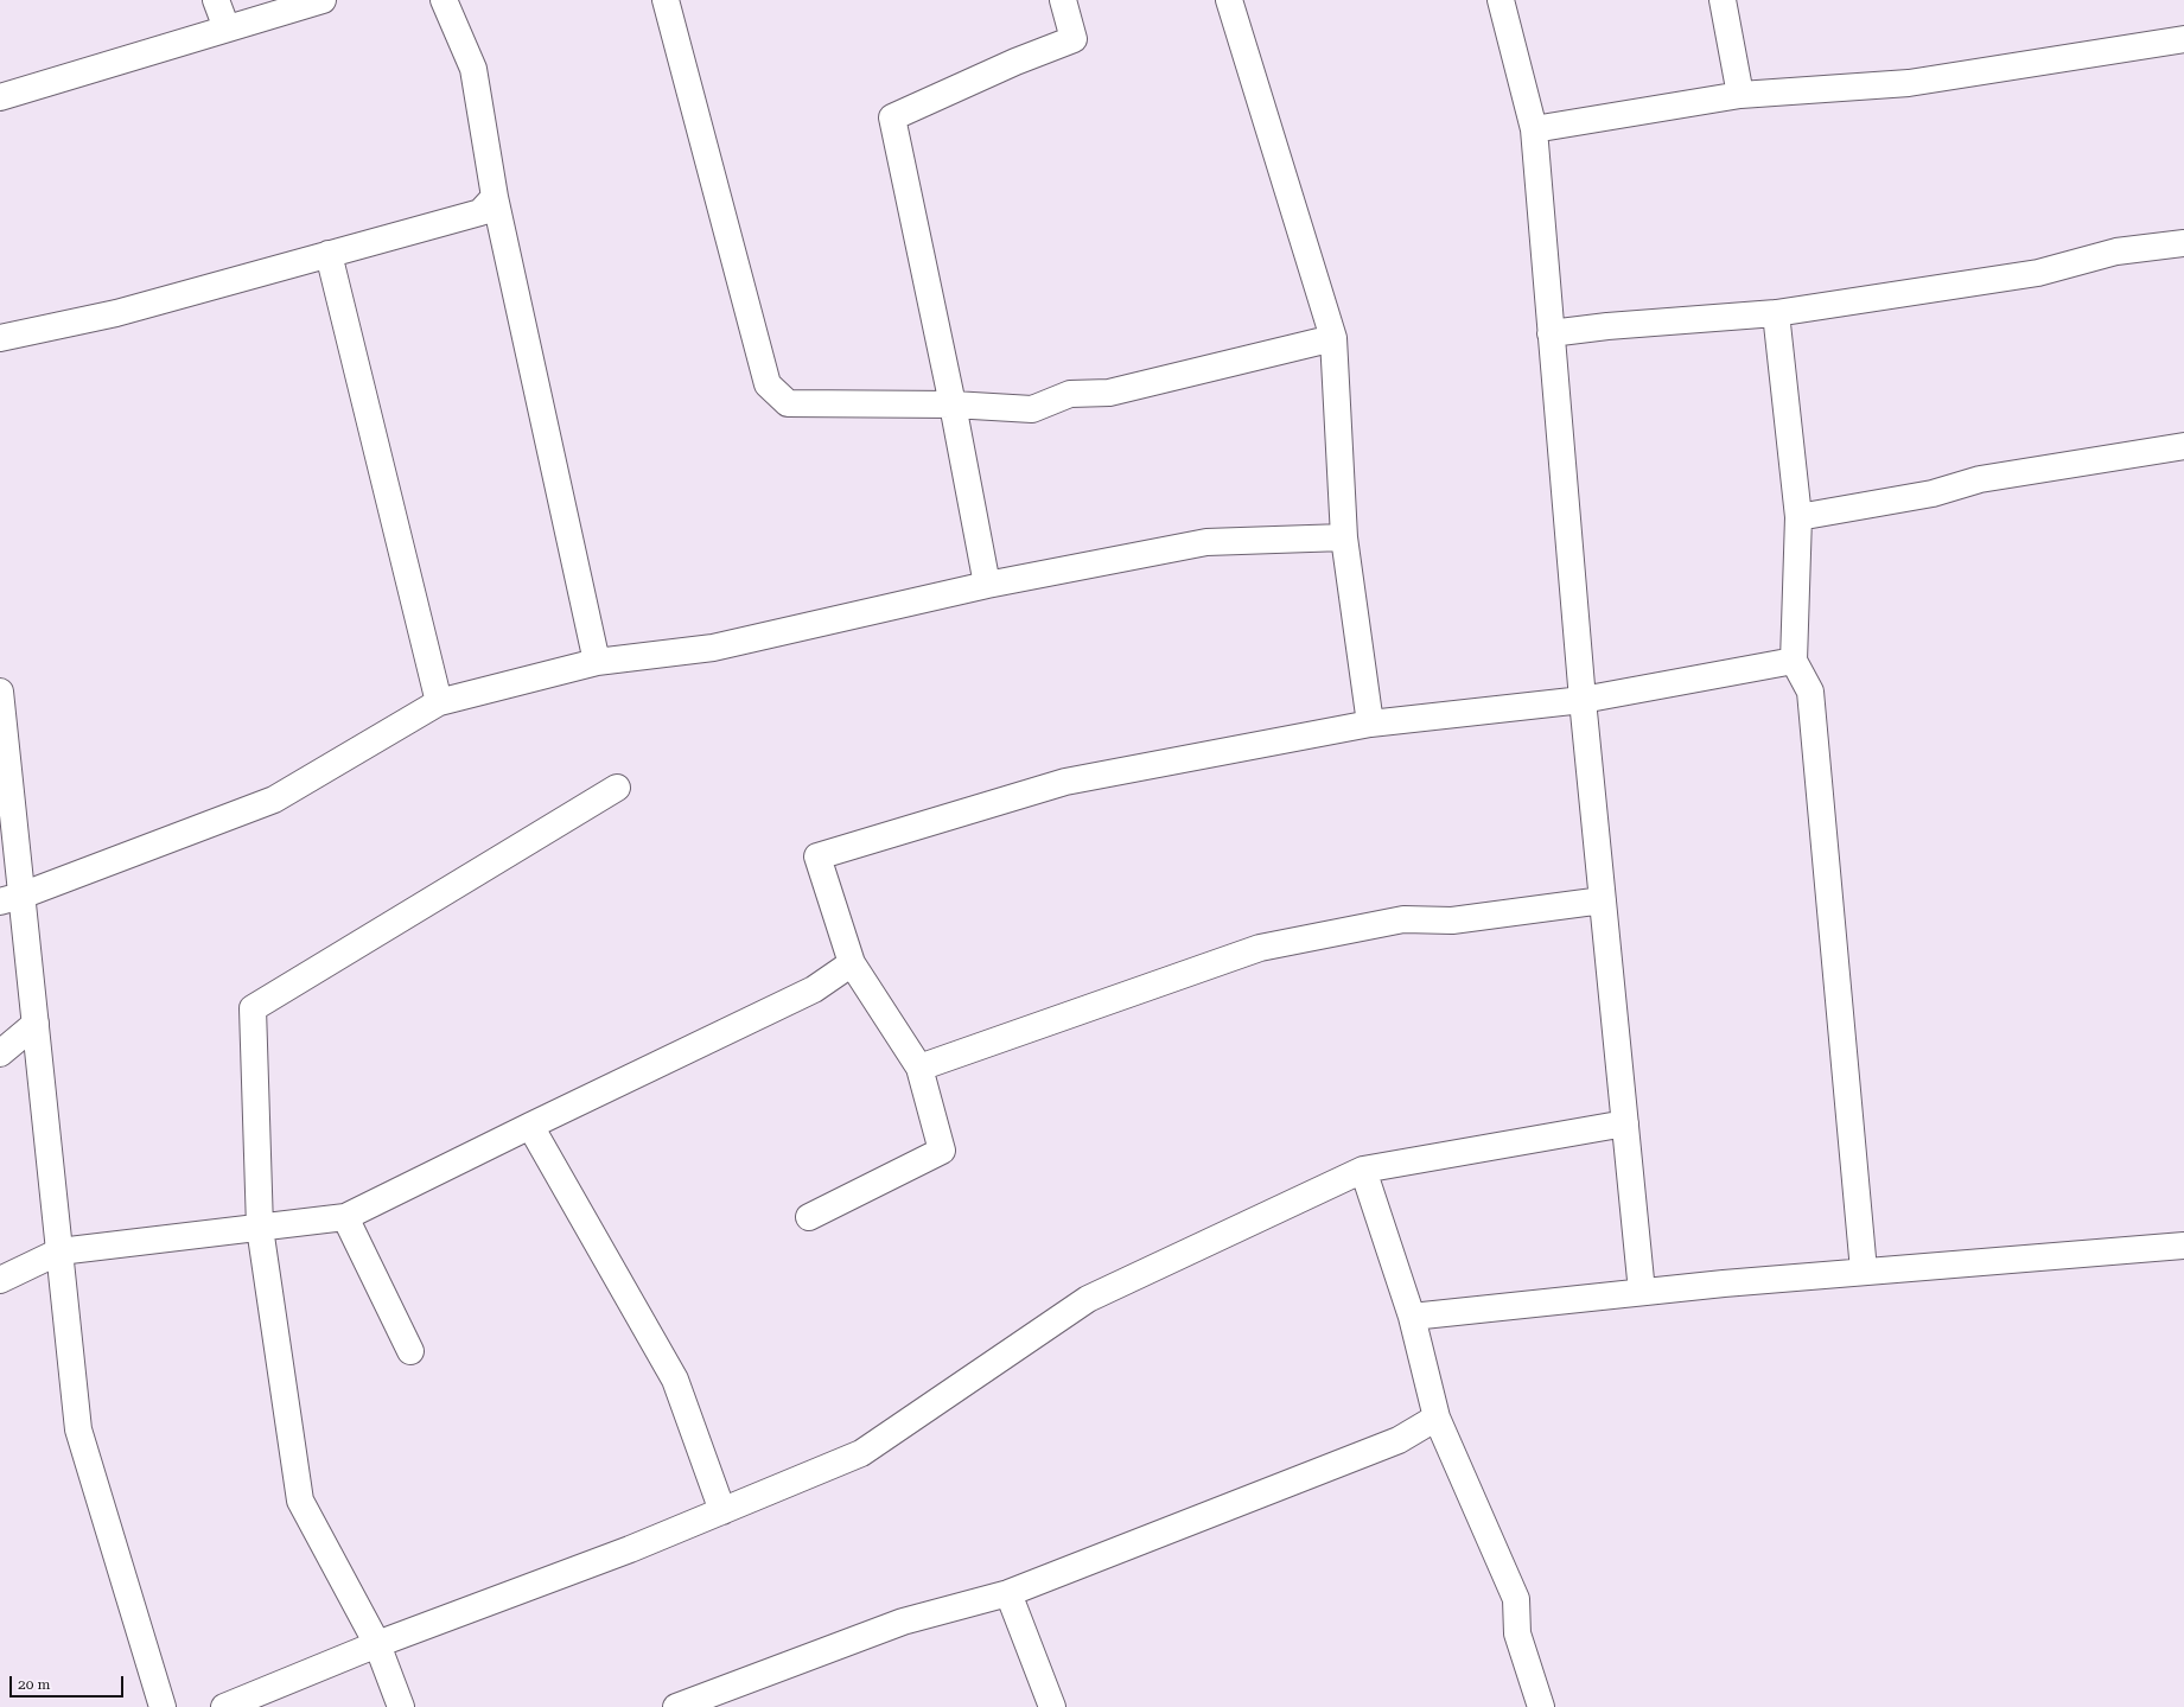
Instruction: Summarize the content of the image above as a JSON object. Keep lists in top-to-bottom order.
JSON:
{
  "scale_bar": "20 m"
}
